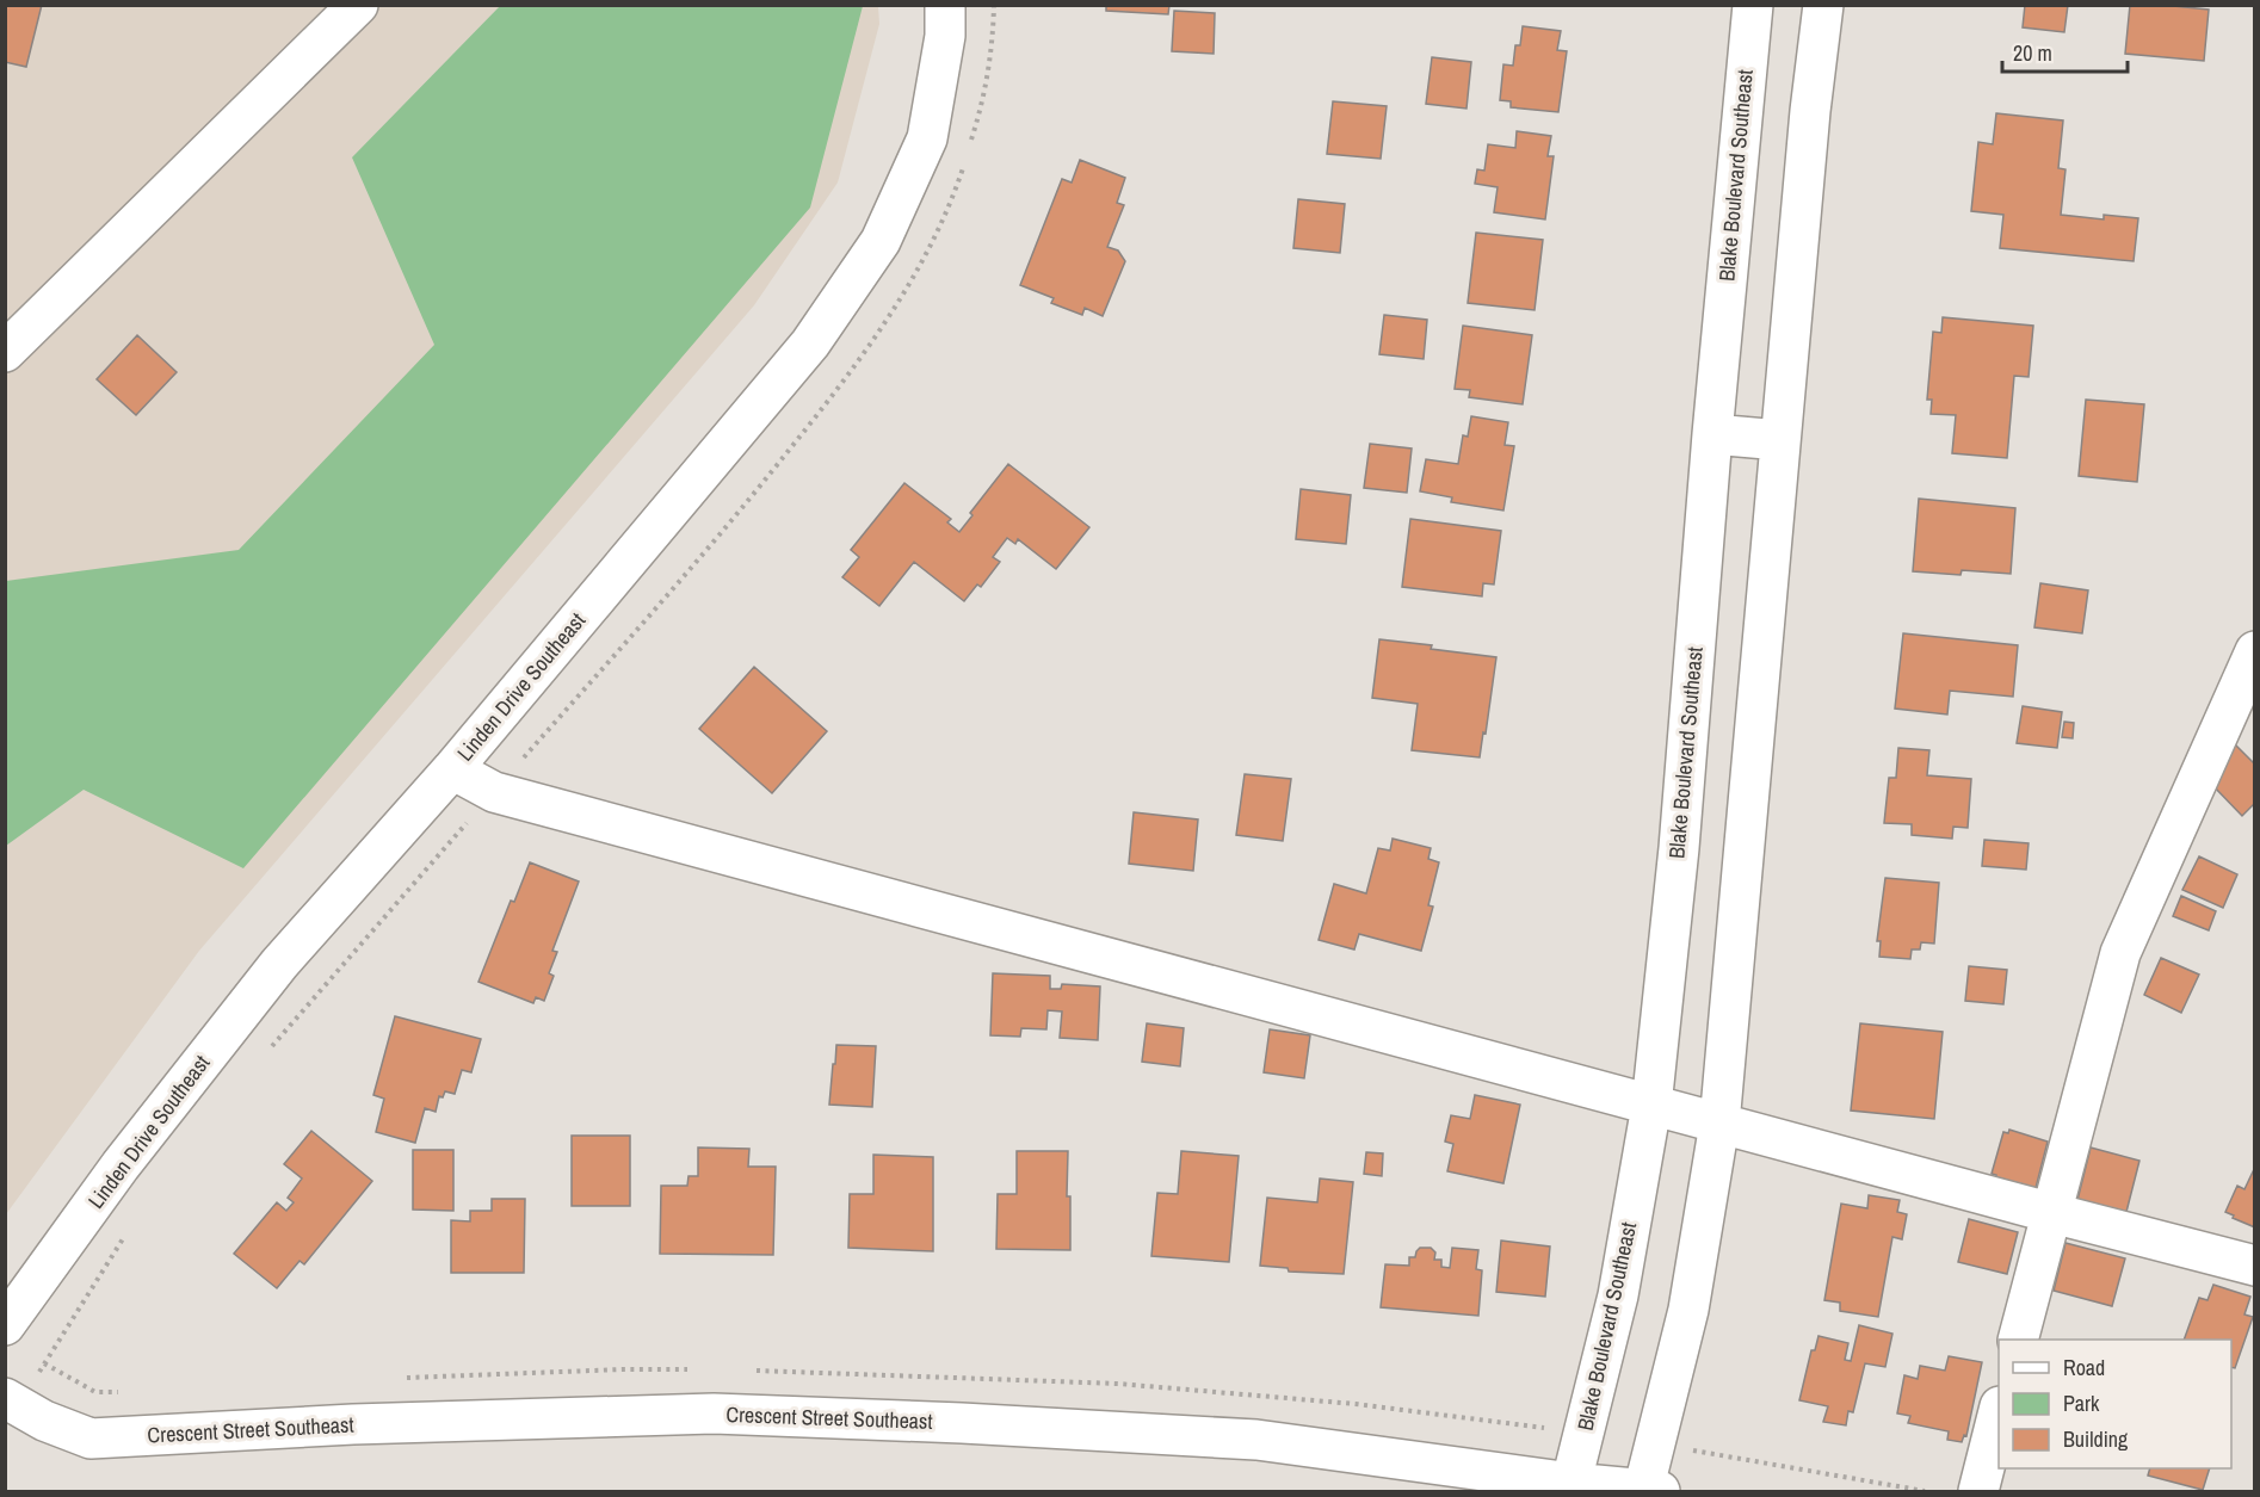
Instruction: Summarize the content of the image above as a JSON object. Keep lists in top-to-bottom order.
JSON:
{
  "streets": {
    "street": ["Blake Boulevard Southeast", "Linden Drive Southeast", "Crescent Street Southeast"]
  },
  "crossings": [
    ["Blake Boulevard Southeast", "Crescent Street Southeast"]
  ],
  "legend": ["Road", "Park", "Building"],
  "scale_bar": "20 m"
}
